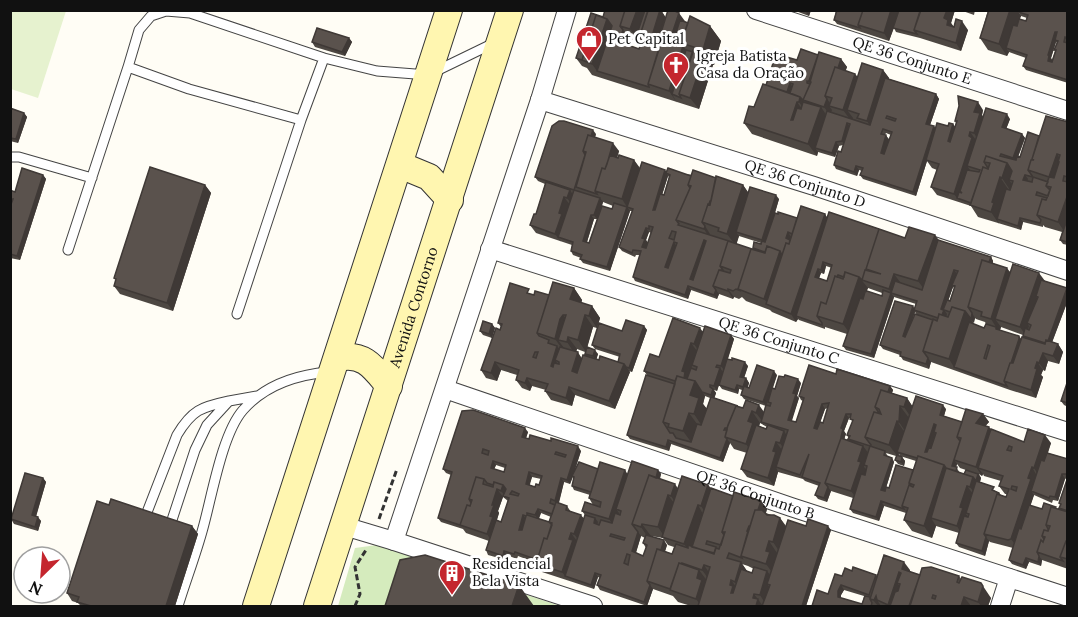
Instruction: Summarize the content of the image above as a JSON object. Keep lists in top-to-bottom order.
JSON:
{
  "streets": {
    "main road": ["Avenida Contorno"],
    "street": [
      "QE 36 Conjunto E",
      "QE 36 Conjunto D",
      "QE 36 Conjunto C",
      "QE 36 Conjunto B"
    ]
  },
  "places": {
    "shop": ["Pet Capital"],
    "church": ["Igreja Batista Casa da Oração"],
    "building": ["Residencial Bela Vista"]
  },
  "north": "bottom left"
}
